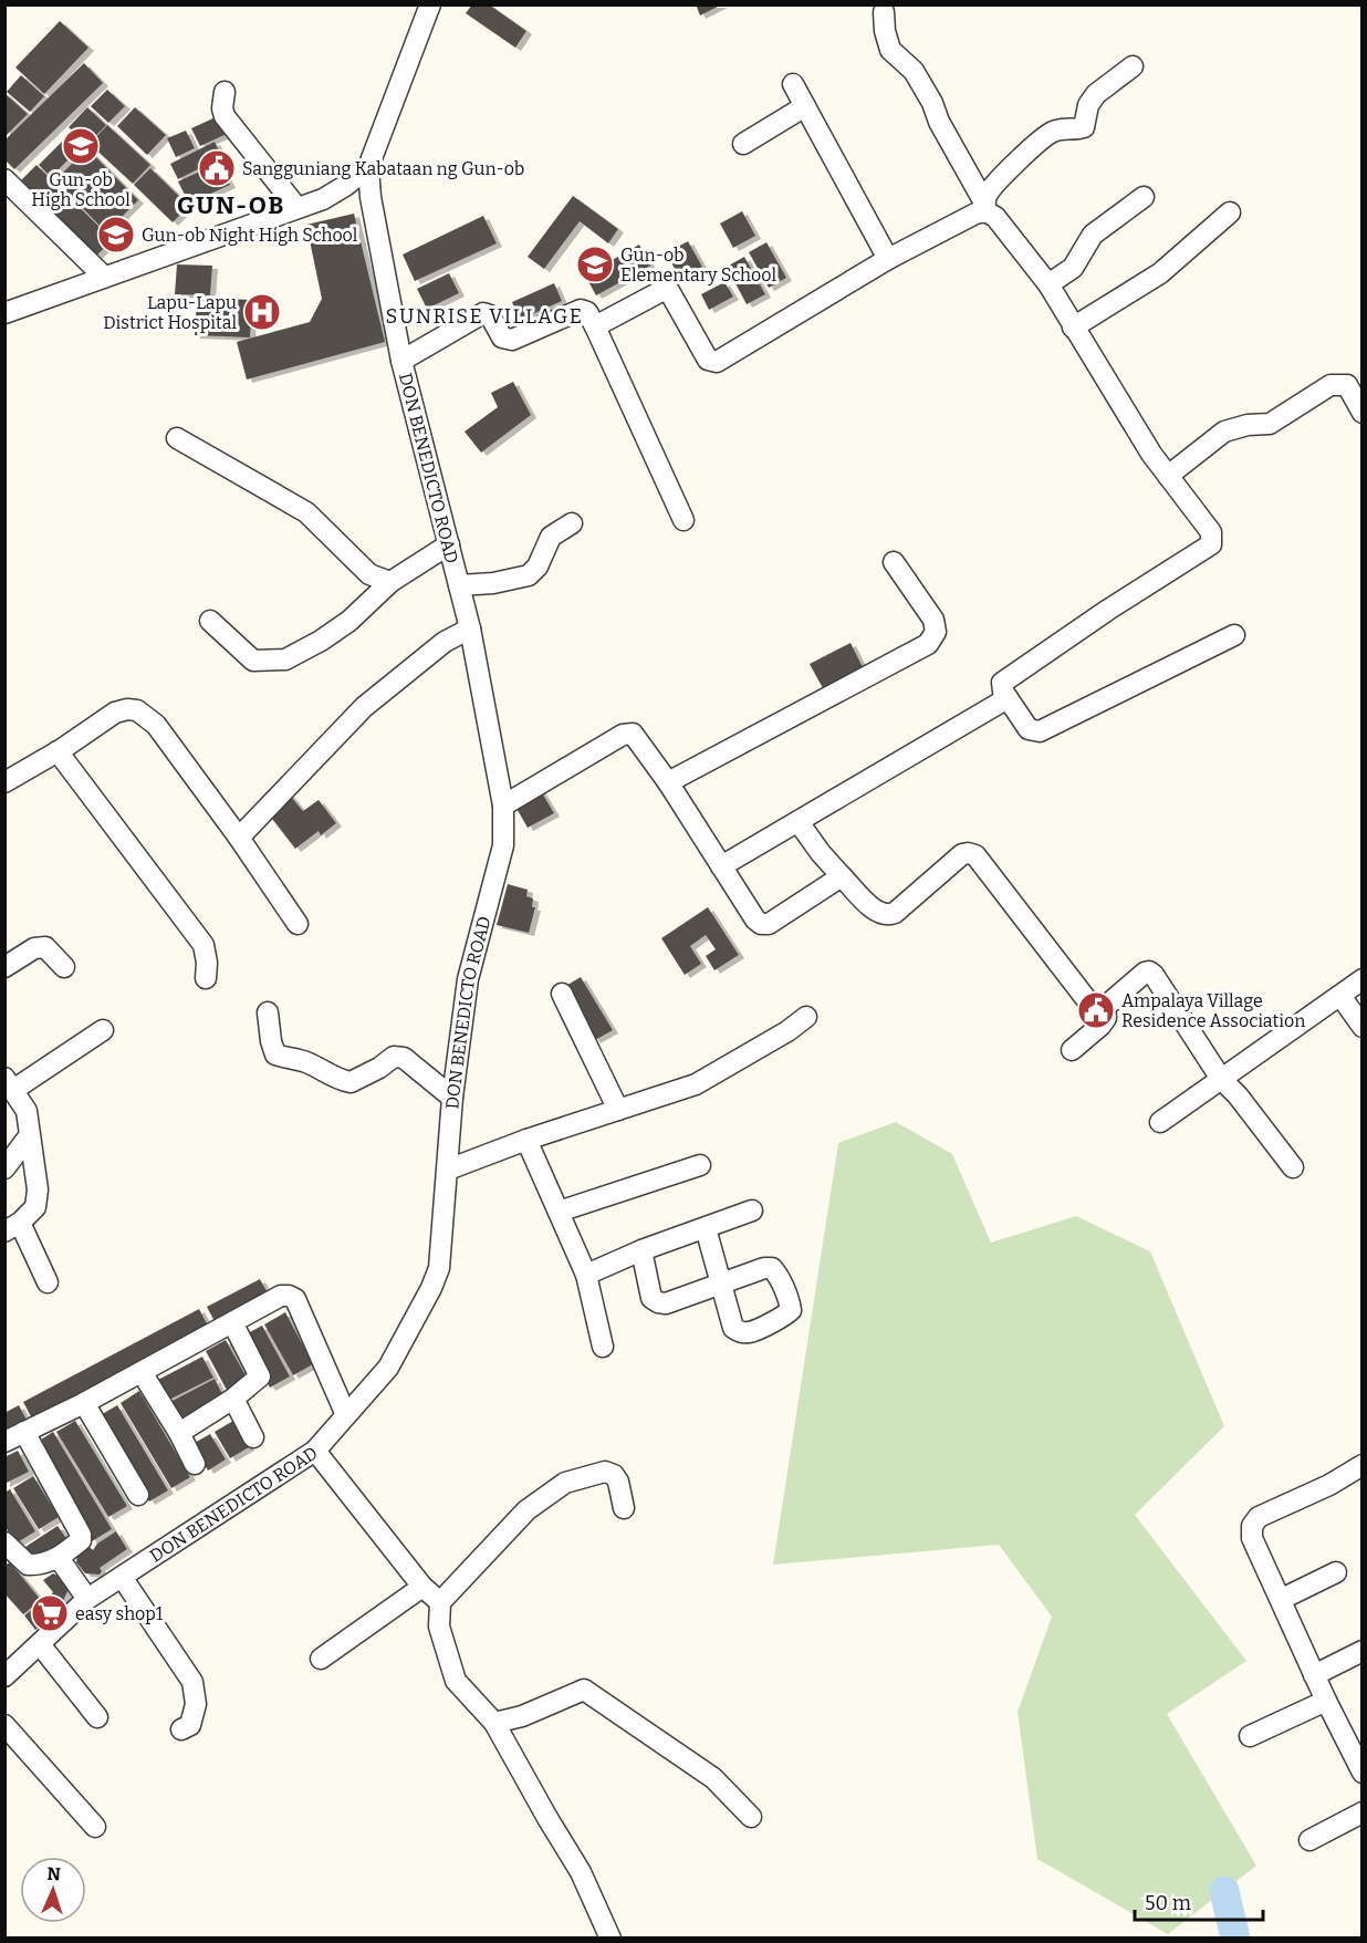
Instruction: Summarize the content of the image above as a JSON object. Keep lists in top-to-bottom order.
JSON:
{
  "streets": {
    "street": ["DON BENEDICTO ROAD"]
  },
  "districts": ["GUN-OB", "SUNRISE VILLAGE"],
  "places": {
    "school or university": ["Gun-ob High School", "Gun-ob Night High School", "Gun-ob Elementary School"],
    "public building": ["Sangguniang Kabataan ng Gun-ob", "Ampalaya Village Residence Association"],
    "hospital": ["Lapu-Lapu District Hospital"],
    "supermarket": ["easy shop1"]
  },
  "scale_bar": "50 m",
  "north": "top"
}
